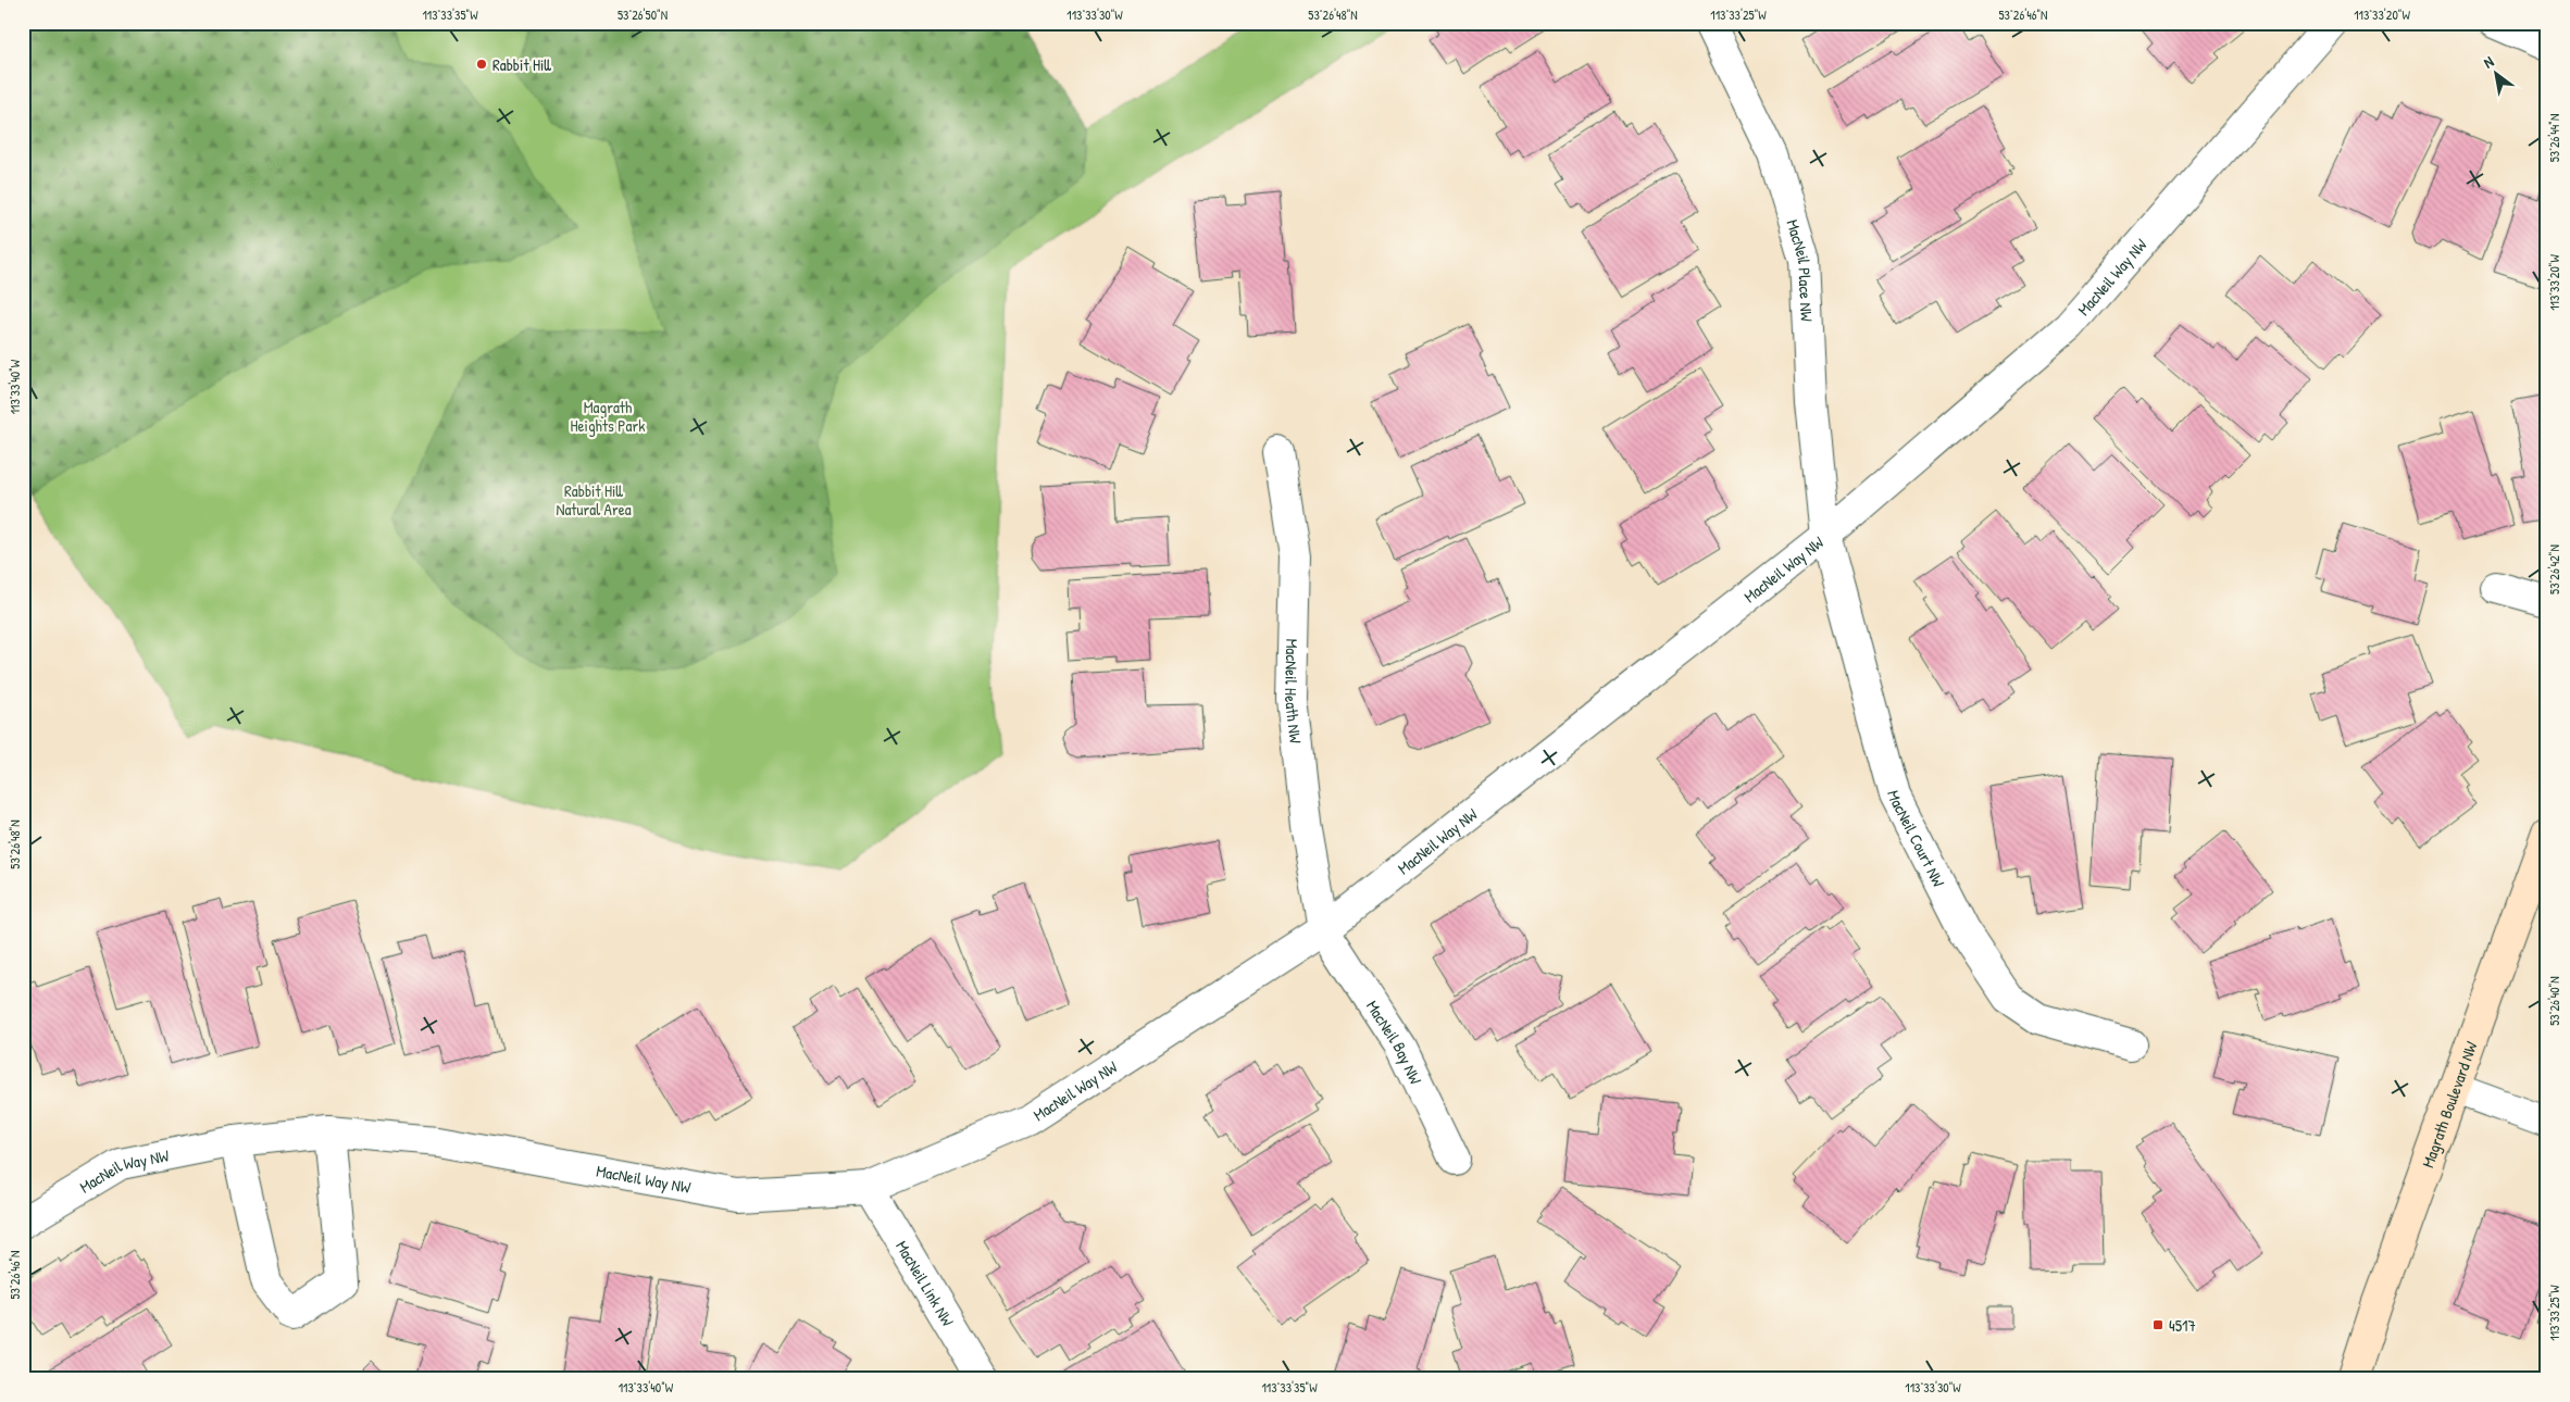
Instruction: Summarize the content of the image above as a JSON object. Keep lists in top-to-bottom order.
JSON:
{
  "streets": {
    "street": [
      "MacNeil Place NW",
      "MacNeil Way NW",
      "MacNeil Heath NW",
      "MacNeil Court NW",
      "MacNeil Bay NW",
      "Magrath Boulevard NW",
      "MacNeil Link NW"
    ]
  },
  "crossings": [
    ["MacNeil Place NW", "MacNeil Way NW"],
    ["MacNeil Place NW", "MacNeil Court NW"],
    ["MacNeil Way NW", "MacNeil Heath NW"],
    ["MacNeil Way NW", "MacNeil Court NW"],
    ["MacNeil Way NW", "MacNeil Bay NW"],
    ["MacNeil Way NW", "MacNeil Link NW"],
    ["MacNeil Heath NW", "MacNeil Bay NW"]
  ],
  "parks": ["Magrath Heights Park", "Rabbit Hill Natural Area"],
  "places": {
    "other": ["Rabbit Hill"],
    "transit": ["4517"]
  },
  "north": "top left",
  "coordinates": [
    "113°33'35\"W",
    "53°26'50\"N",
    "113°33'30\"W",
    "53°26'48\"N",
    "113°33'25\"W",
    "53°26'46\"N",
    "113°33'20\"W",
    "53°26'44\"N",
    "113°33'40\"W",
    "53°26'42\"N",
    "53°26'40\"N"
  ]
}
